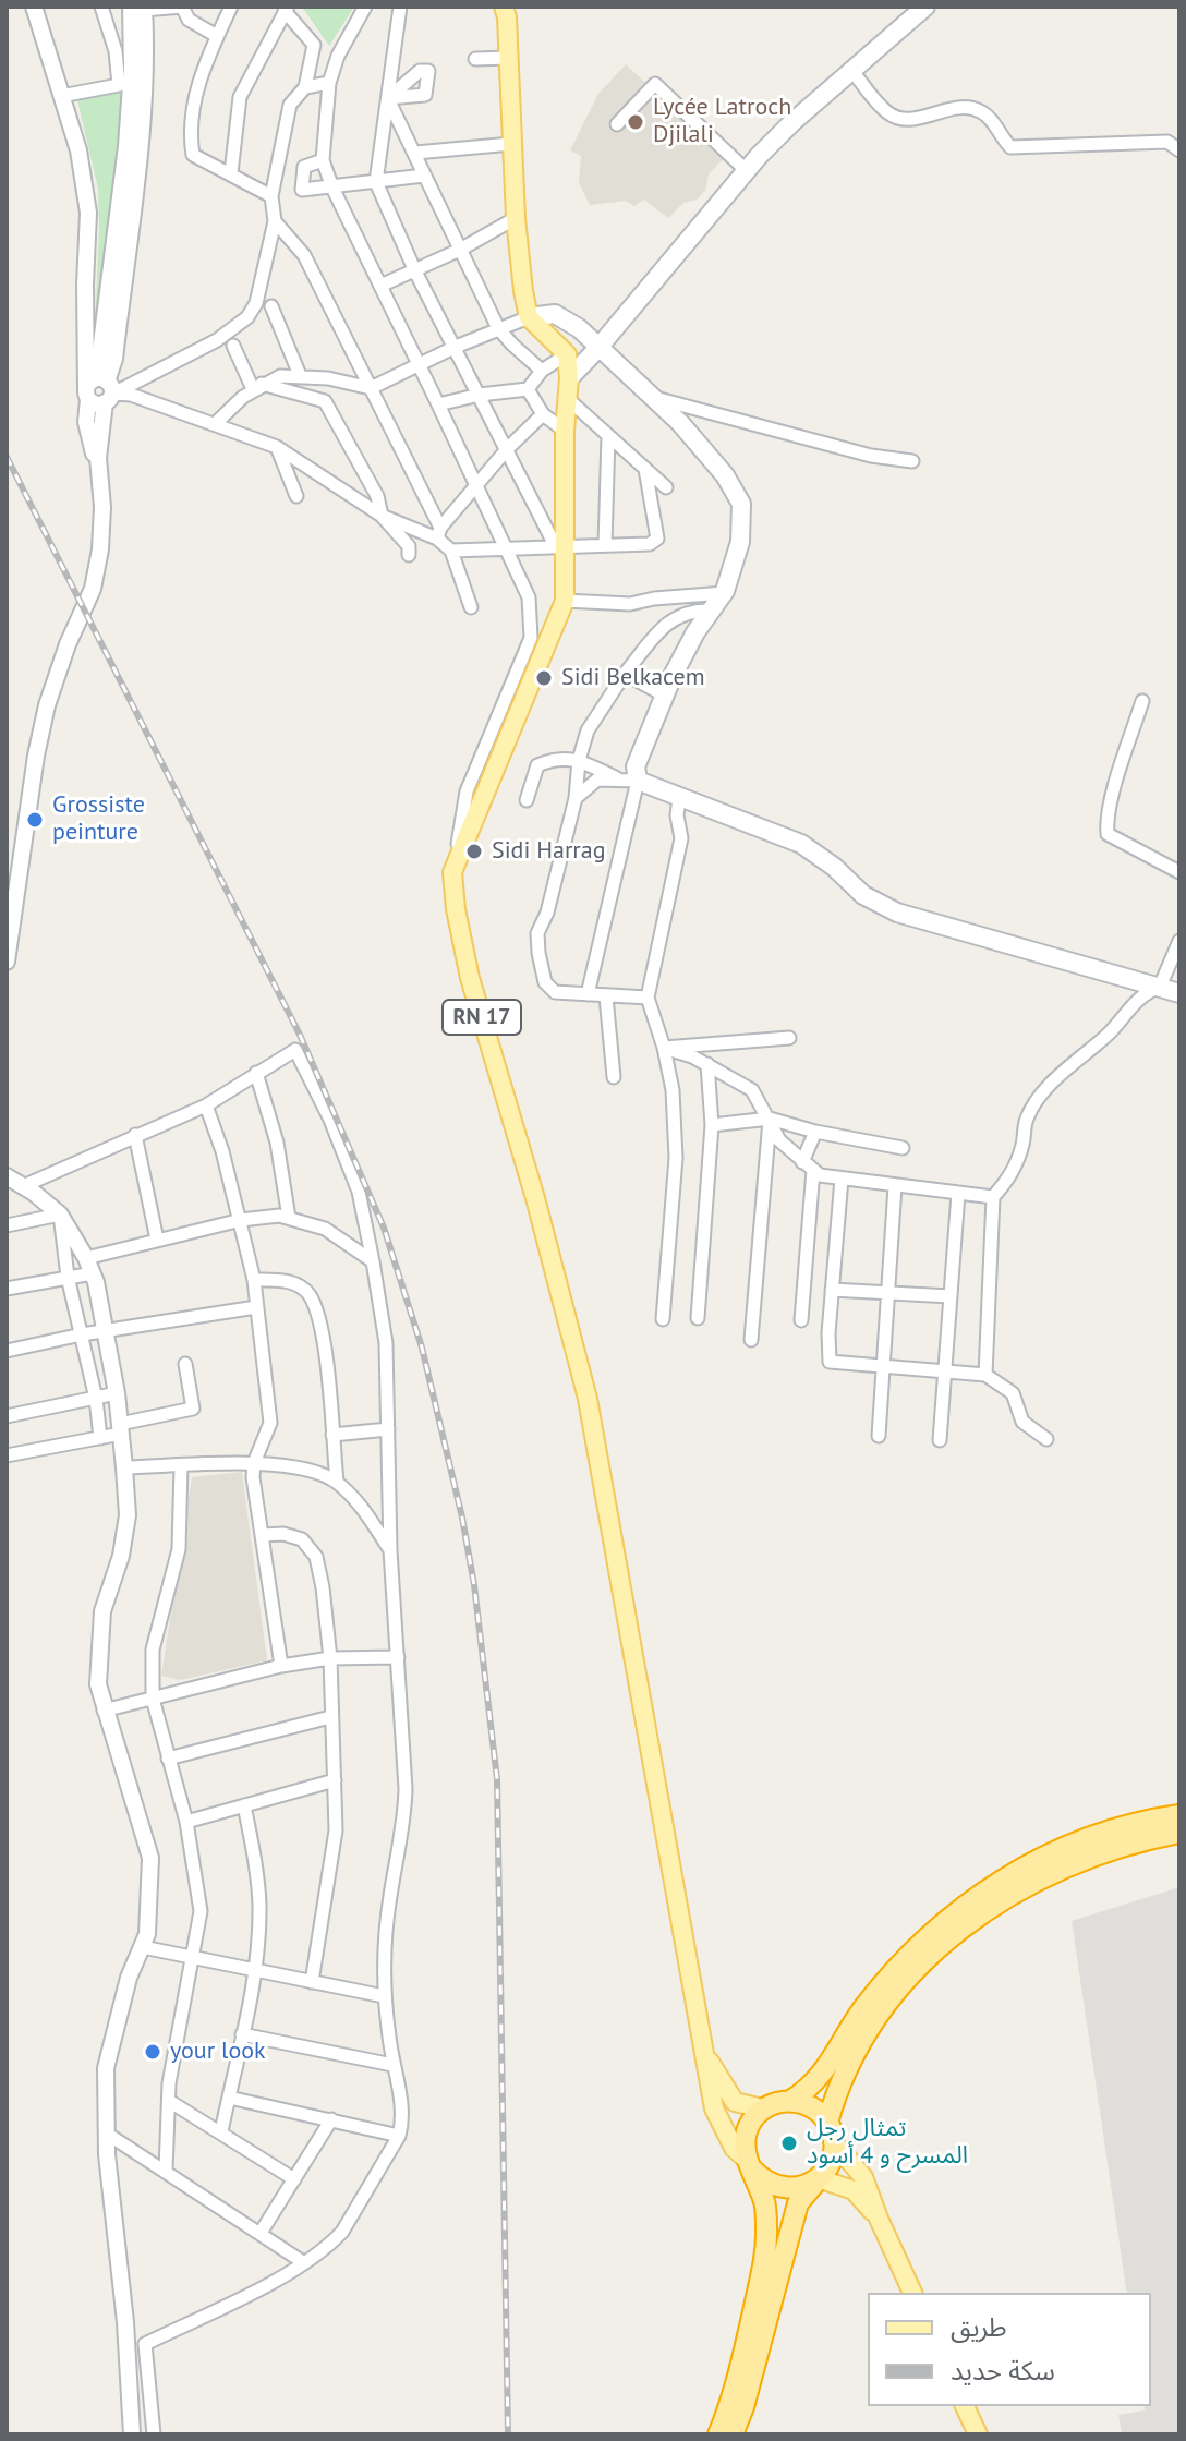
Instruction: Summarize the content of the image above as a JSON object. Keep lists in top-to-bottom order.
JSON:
{
  "streets": {
    "main road": ["RN 17"]
  },
  "places": [
    "Lycée Latroch Djilali",
    "Sidi Belkacem",
    "Grossiste peinture",
    "Sidi Harrag",
    "your look",
    "تمثال رجل المسرح و 4 أسود"
  ],
  "legend": ["طريق", "سكة حديد"]
}
